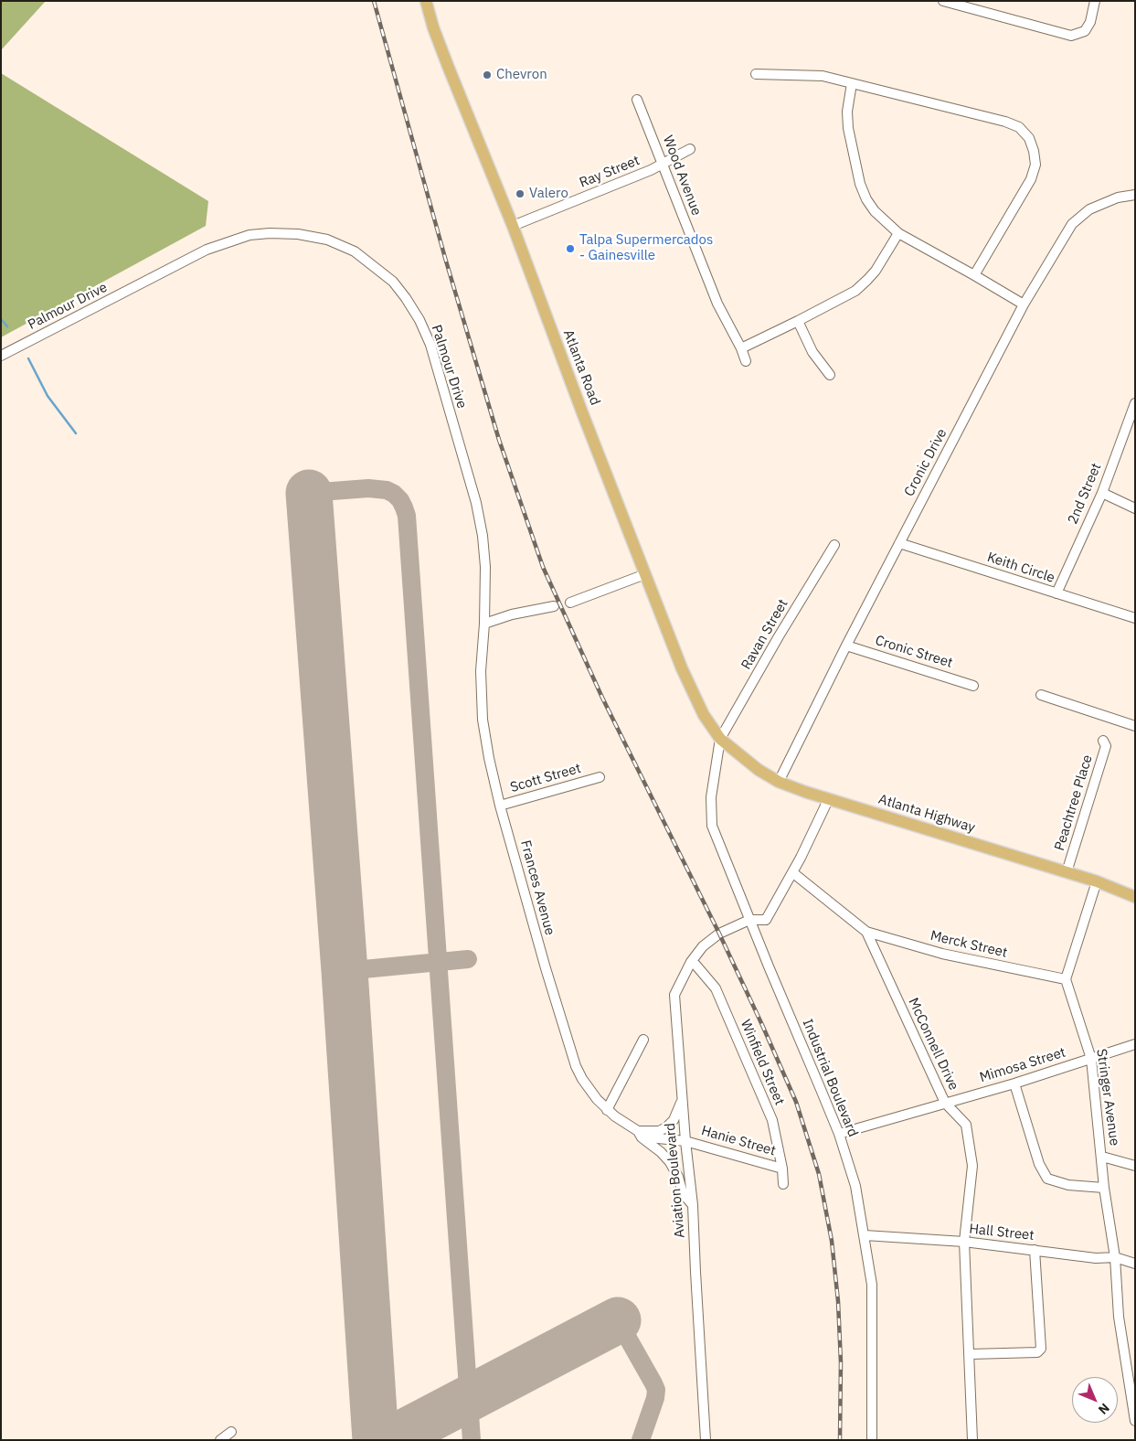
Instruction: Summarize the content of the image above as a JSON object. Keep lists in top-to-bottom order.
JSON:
{
  "streets": {
    "main road": ["Atlanta Road", "Atlanta Highway"],
    "street": [
      "Ray Street",
      "Wood Avenue",
      "Palmour Drive",
      "Cronic Drive",
      "2nd Street",
      "Keith Circle",
      "Ravan Street",
      "Cronic Street",
      "Scott Street",
      "Peachtree Place",
      "Frances Avenue",
      "Merck Street",
      "McConnell Drive",
      "Winfield Street",
      "Mimosa Street",
      "Industrial Boulevard",
      "Stringer Avenue",
      "Hanie Street",
      "Aviation Boulevard",
      "Hall Street"
    ]
  },
  "crossings": [
    ["Ray Street", "Wood Avenue"],
    ["Ray Street", "Atlanta Road"],
    ["Palmour Drive", "Frances Avenue"],
    ["Atlanta Road", "Ravan Street"],
    ["Atlanta Road", "Atlanta Highway"],
    ["Atlanta Road", "Industrial Boulevard"],
    ["Cronic Drive", "Keith Circle"],
    ["Cronic Drive", "Cronic Street"],
    ["Cronic Drive", "Atlanta Highway"],
    ["2nd Street", "Keith Circle"],
    ["Ravan Street", "Atlanta Highway"],
    ["Ravan Street", "Industrial Boulevard"],
    ["Scott Street", "Frances Avenue"],
    ["Peachtree Place", "Atlanta Highway"],
    ["Atlanta Highway", "Industrial Boulevard"],
    ["Frances Avenue", "Hanie Street"],
    ["Frances Avenue", "Aviation Boulevard"],
    ["Merck Street", "McConnell Drive"],
    ["Merck Street", "Stringer Avenue"],
    ["McConnell Drive", "Mimosa Street"],
    ["McConnell Drive", "Hall Street"],
    ["Winfield Street", "Hanie Street"],
    ["Winfield Street", "Aviation Boulevard"],
    ["Mimosa Street", "Industrial Boulevard"],
    ["Mimosa Street", "Stringer Avenue"],
    ["Industrial Boulevard", "Aviation Boulevard"],
    ["Industrial Boulevard", "Hall Street"],
    ["Stringer Avenue", "Hall Street"],
    ["Hanie Street", "Aviation Boulevard"]
  ],
  "places": ["Chevron", "Valero", "Talpa Supermercados - Gainesville"],
  "north": "bottom right"
}
